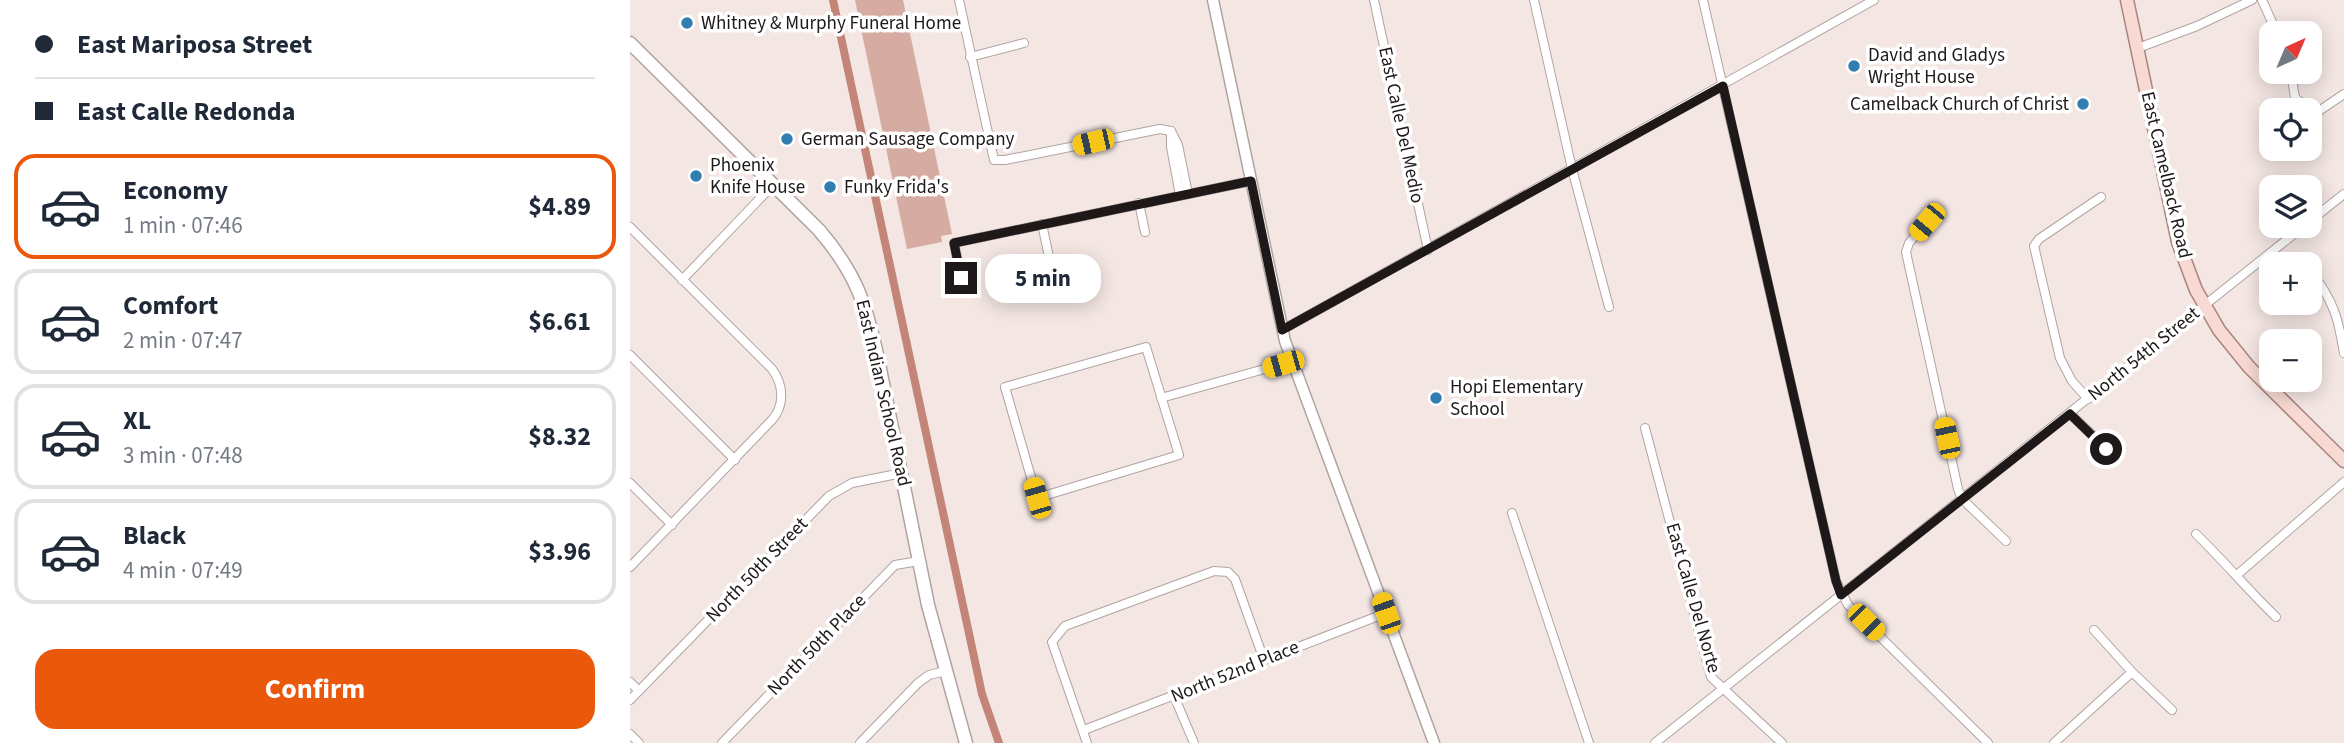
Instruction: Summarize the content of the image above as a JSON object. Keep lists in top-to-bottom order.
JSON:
{
  "streets": {
    "main road": ["East Camelback Road", "East Indian School Road"],
    "street": [
      "East Calle Del Medio",
      "North 54th Street",
      "North 50th Street",
      "East Calle Del Norte",
      "North 50th Place",
      "North 52nd Place"
    ]
  },
  "crossings": [
    ["East Camelback Road", "North 54th Street"],
    ["North 54th Street", "East Calle Del Norte"],
    ["East Indian School Road", "North 50th Street"],
    ["East Indian School Road", "North 50th Place"]
  ],
  "places": [
    "Whitney & Murphy Funeral Home",
    "David and Gladys Wright House",
    "Camelback Church of Christ",
    "German Sausage Company",
    "Phoenix Knife House",
    "Funky Frida's",
    "Hopi Elementary School"
  ],
  "north": "top right",
  "page": {
    "banner": ["East Mariposa Street", "East Calle Redonda"],
    "map_buttons": ["+", "−"],
    "list": [
      {
        "name": "Economy",
        "note": "1 min · 07:46",
        "value": "$4.89"
      },
      {
        "name": "Comfort",
        "note": "2 min · 07:47",
        "value": "$6.61"
      },
      {
        "name": "XL",
        "note": "3 min · 07:48",
        "value": "$8.32"
      },
      {
        "name": "Black",
        "note": "4 min · 07:49",
        "value": "$3.96"
      }
    ],
    "bubble": "5 min",
    "buttons": "Confirm"
  }
}
